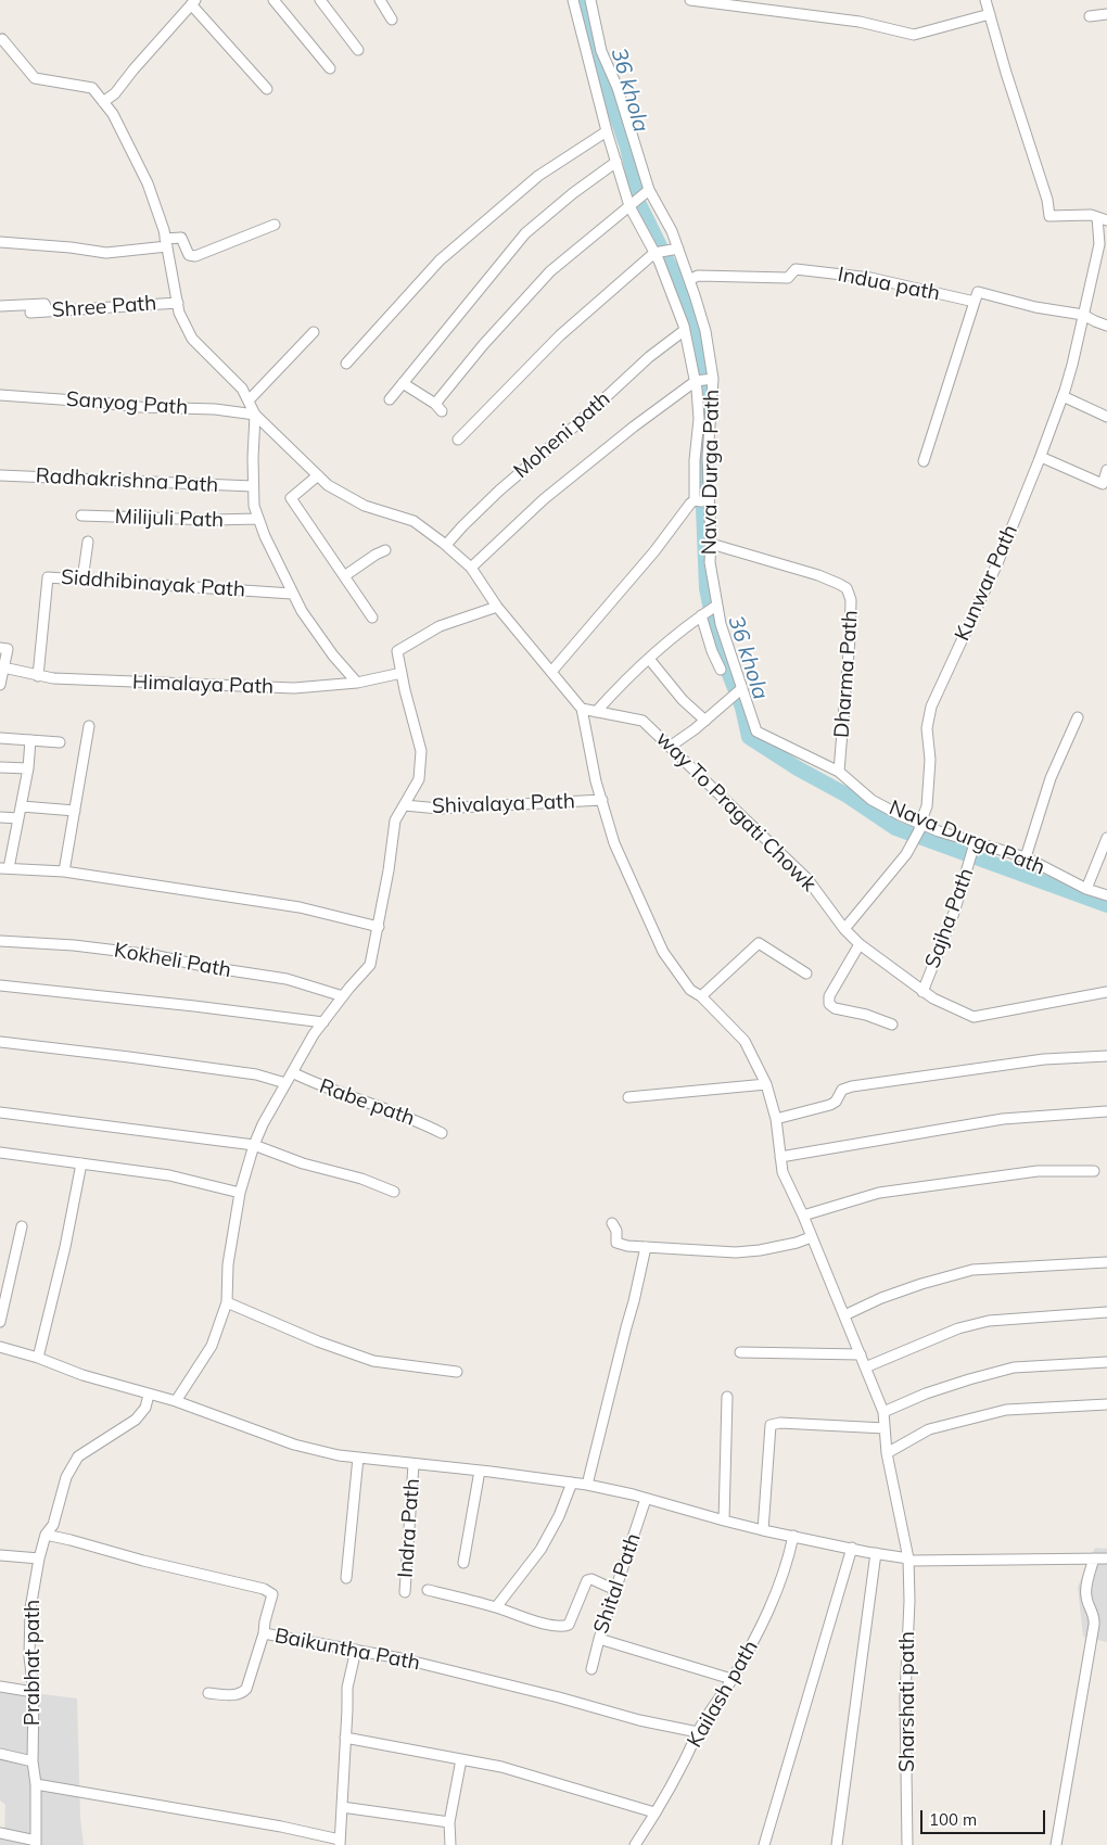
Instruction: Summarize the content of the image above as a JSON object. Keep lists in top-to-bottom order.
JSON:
{
  "streets": {
    "street": [
      "Indua path",
      "Shree Path",
      "Sanyog Path",
      "Moheni path",
      "Nava Durga Path",
      "Radhakrishna Path",
      "Milijuli Path",
      "Kunwar Path",
      "Siddhibinayak Path",
      "Dharma Path",
      "Himalaya Path",
      "Shivalaya Path",
      "way To Pragati Chowk",
      "Sajha Path",
      "Kokheli Path",
      "Rabe path",
      "Indra Path",
      "Shital Path",
      "Baikuntha Path",
      "Prabhat path",
      "Kailash path",
      "Sharshati path"
    ]
  },
  "crossings": [
    ["Indua path", "Nava Durga Path"],
    ["Indua path", "Kunwar Path"],
    ["Nava Durga Path", "Kunwar Path"],
    ["Nava Durga Path", "Dharma Path"],
    ["Nava Durga Path", "Sajha Path"],
    ["Kunwar Path", "way To Pragati Chowk"],
    ["Siddhibinayak Path", "Himalaya Path"],
    ["Shivalaya Path", "Sharshati path"],
    ["way To Pragati Chowk", "Sajha Path"],
    ["way To Pragati Chowk", "Sharshati path"],
    ["Baikuntha Path", "Prabhat path"],
    ["Baikuntha Path", "Kailash path"]
  ],
  "water": ["36 khola"],
  "scale_bar": "100 m"
}
